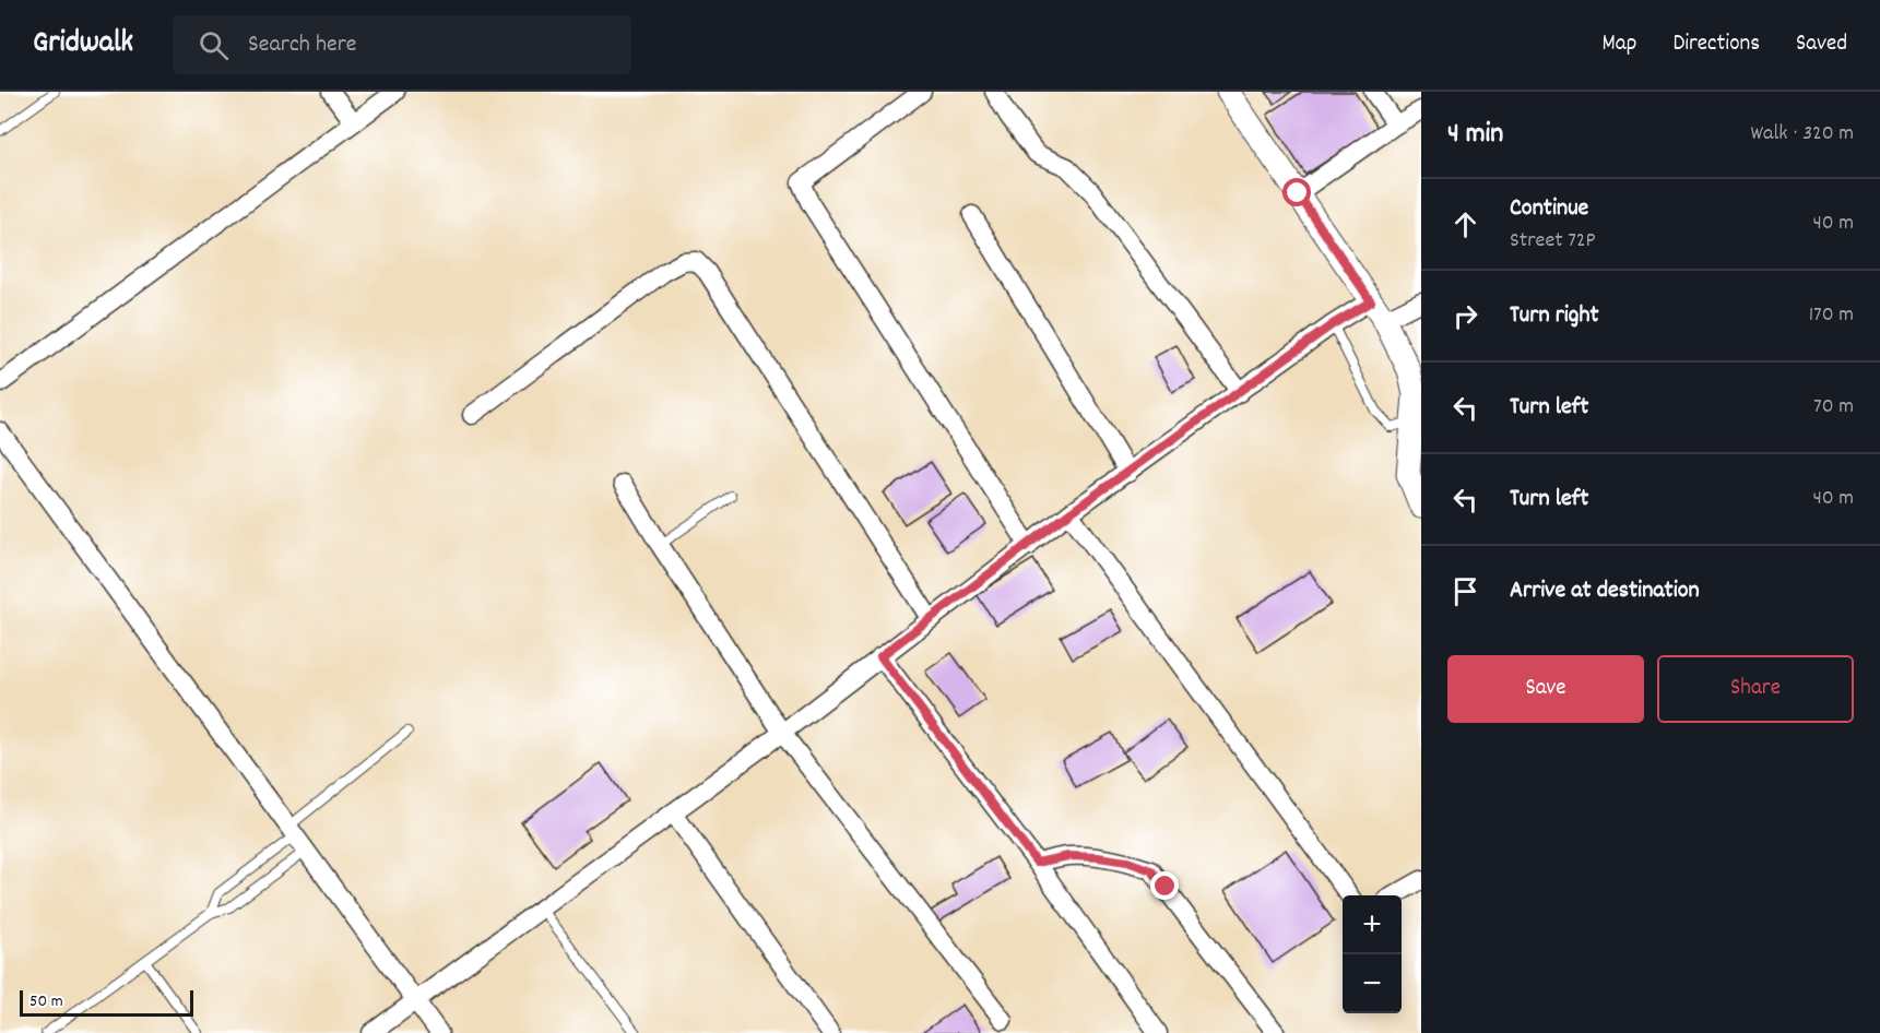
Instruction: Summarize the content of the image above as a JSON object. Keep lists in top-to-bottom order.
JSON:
{
  "scale_bar": "50 m",
  "page": {
    "header": "Gridwalk",
    "search": "Search here",
    "nav": ["Map", "Directions", "Saved"],
    "heading": ["4 min", "Walk · 320 m"],
    "list": [
      ["Continue", "Street 72P", "40 m"],
      ["Turn right", "170 m"],
      ["Turn left", "70 m"],
      ["Turn left", "40 m"],
      "Arrive at destination"
    ],
    "buttons": ["Save", "Share"],
    "map_buttons": ["+", "−"],
    "scale": "50 m"
  }
}
